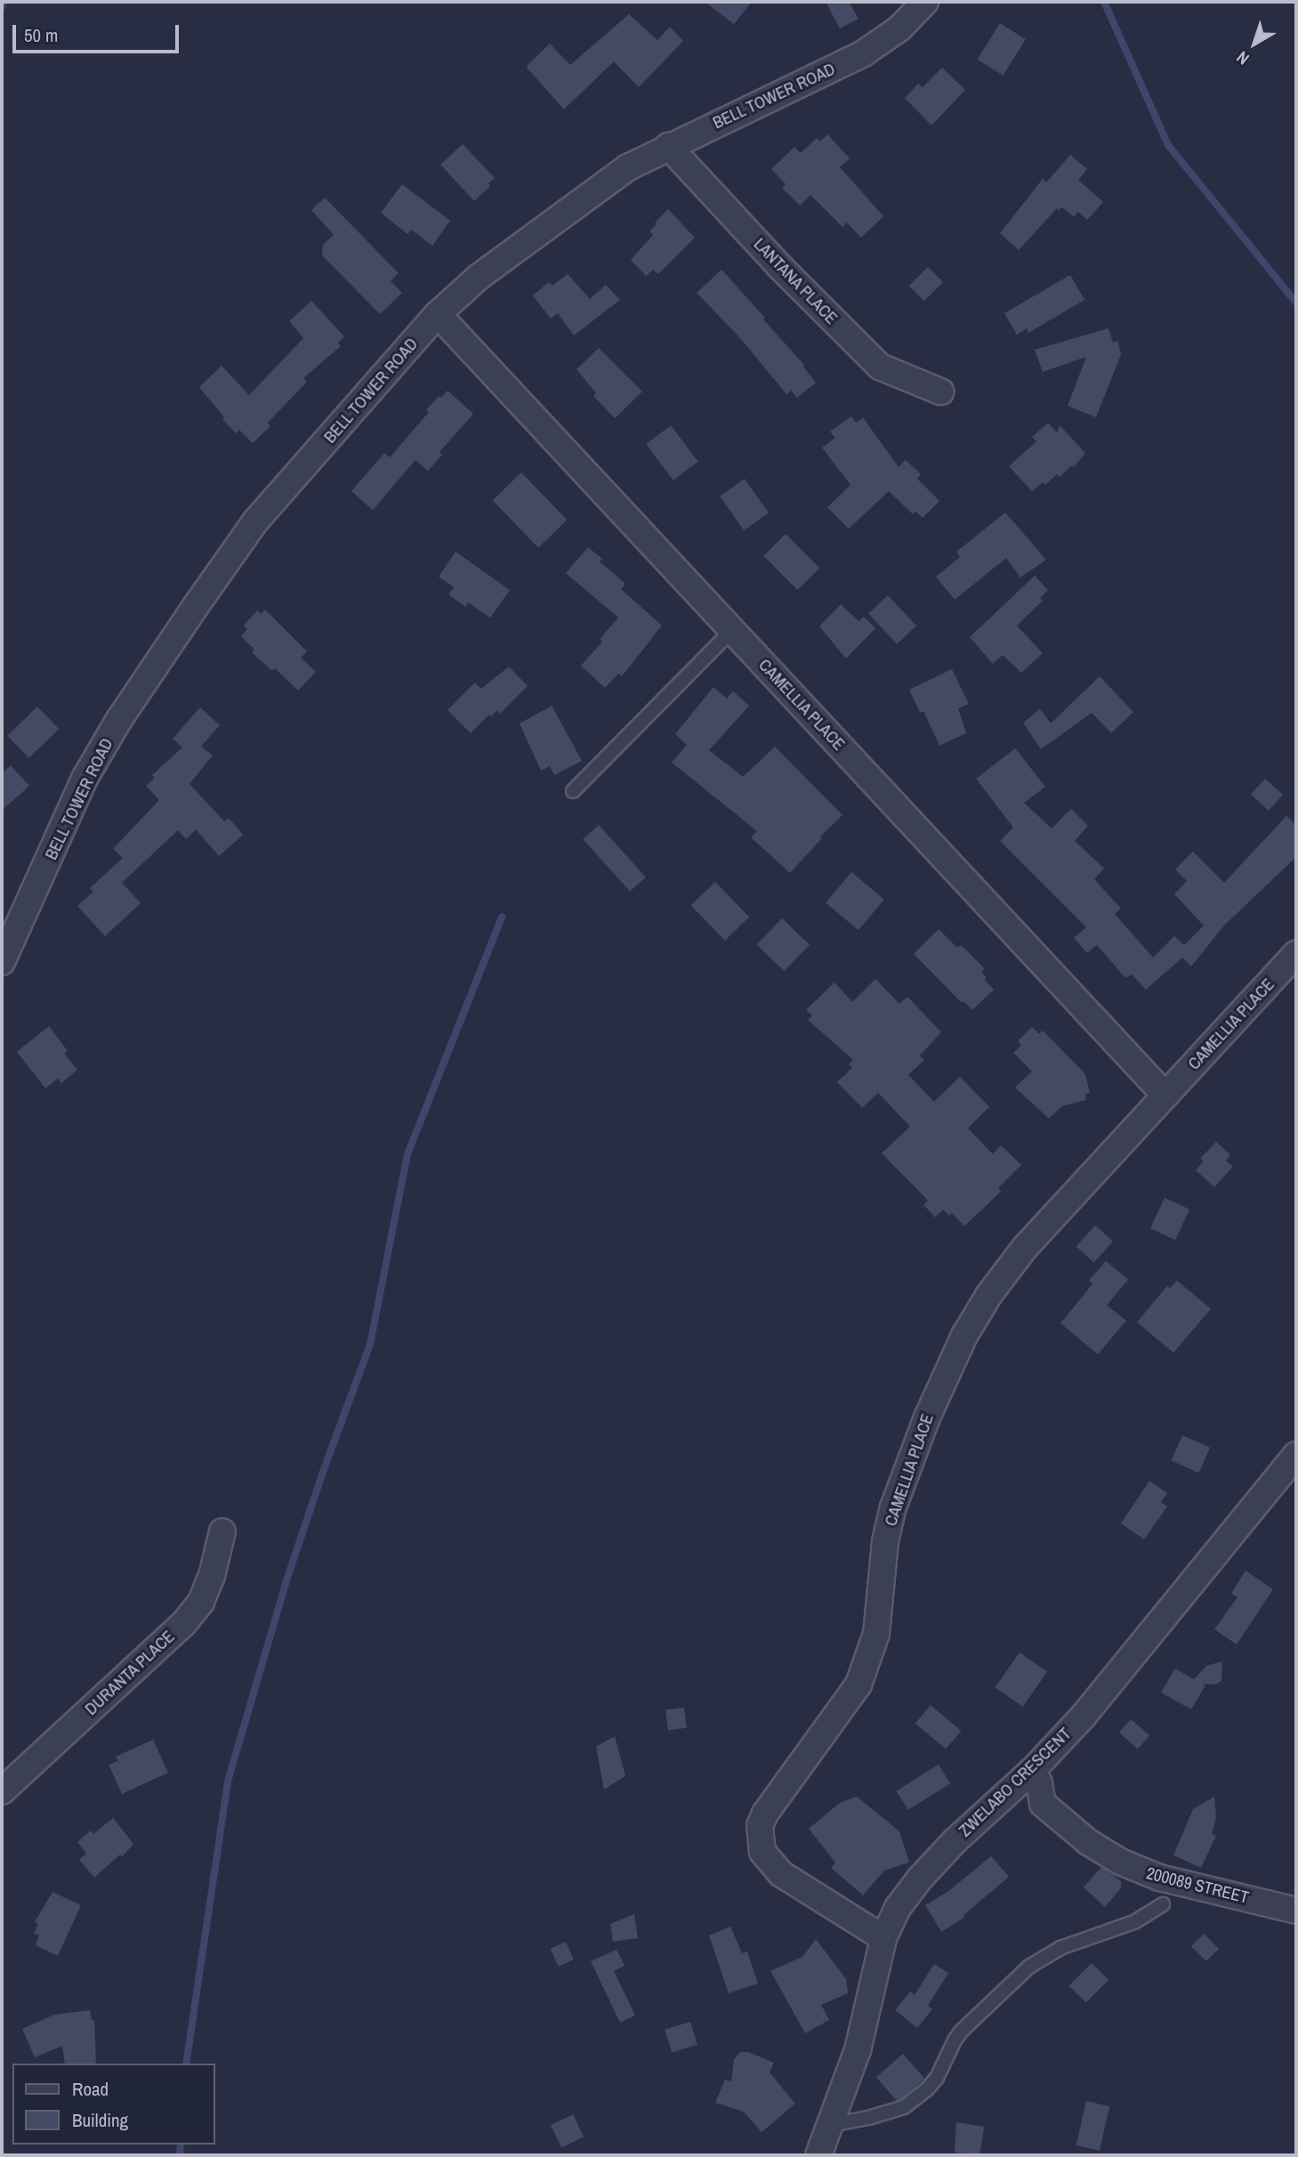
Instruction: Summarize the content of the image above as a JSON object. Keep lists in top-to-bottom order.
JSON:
{
  "streets": {
    "street": [
      "BELL TOWER ROAD",
      "LANTANA PLACE",
      "CAMELLIA PLACE",
      "DURANTA PLACE",
      "ZWELABO CRESCENT",
      "200089 STREET"
    ]
  },
  "crossings": [
    ["BELL TOWER ROAD", "LANTANA PLACE"],
    ["BELL TOWER ROAD", "CAMELLIA PLACE"],
    ["CAMELLIA PLACE", "ZWELABO CRESCENT"],
    ["ZWELABO CRESCENT", "200089 STREET"]
  ],
  "legend": ["Road", "Building"],
  "scale_bar": "50 m",
  "north": "bottom left"
}
